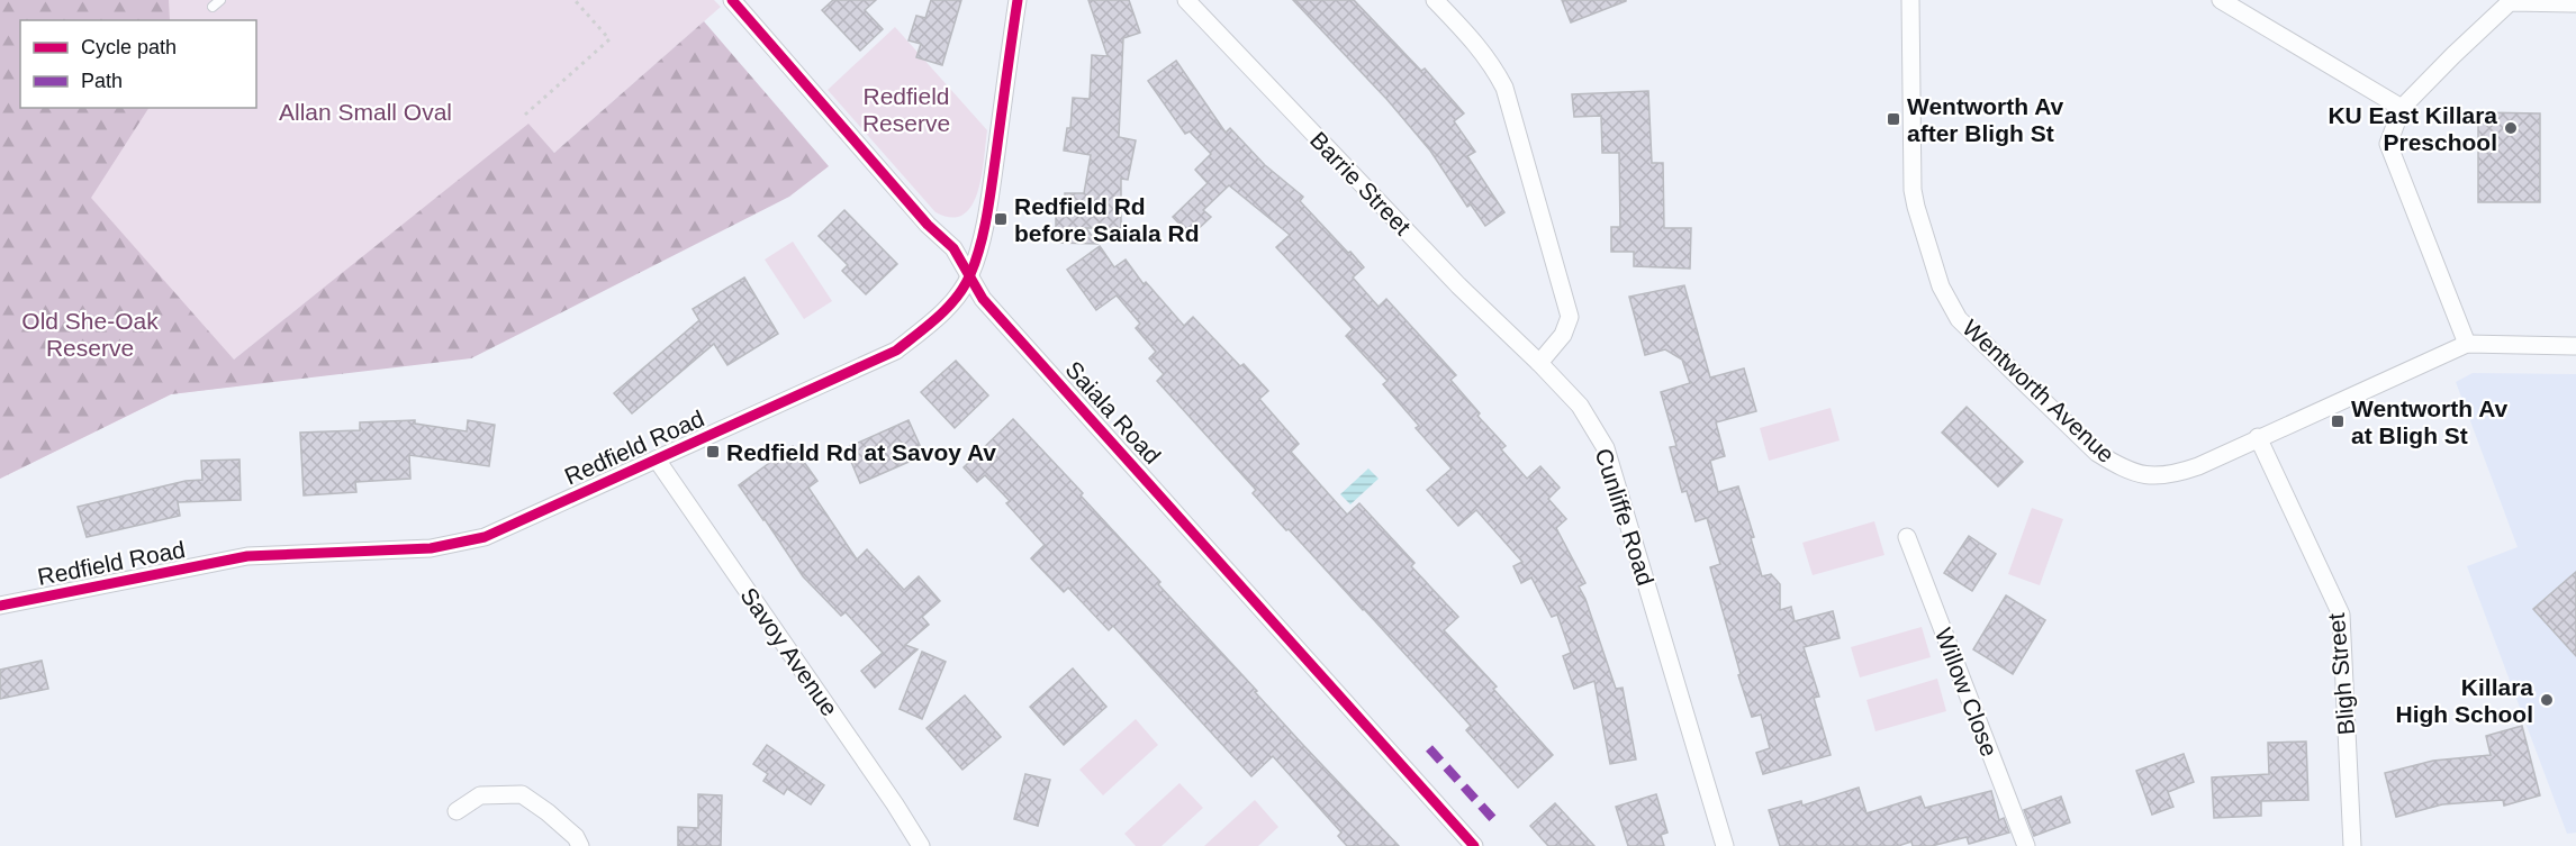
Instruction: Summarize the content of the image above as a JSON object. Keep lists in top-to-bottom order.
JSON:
{
  "streets": {
    "street": [
      "Barrie Street",
      "Wentworth Avenue",
      "Saiala Road",
      "Redfield Road",
      "Cunliffe Road",
      "Savoy Avenue",
      "Bligh Street",
      "Willow Close"
    ]
  },
  "crossings": [
    ["Barrie Street", "Cunliffe Road"],
    ["Wentworth Avenue", "Bligh Street"],
    ["Saiala Road", "Redfield Road"],
    ["Redfield Road", "Savoy Avenue"]
  ],
  "parks": ["Redfield Reserve", "Allan Small Oval", "Old She-Oak Reserve"],
  "places": {
    "transit": [
      "Wentworth Av after Bligh St",
      "Redfield Rd before Saiala Rd",
      "Wentworth Av at Bligh St",
      "Redfield Rd at Savoy Av"
    ],
    "other": ["KU East Killara Preschool", "Killara High School"]
  },
  "legend": ["Cycle path", "Path"]
}
